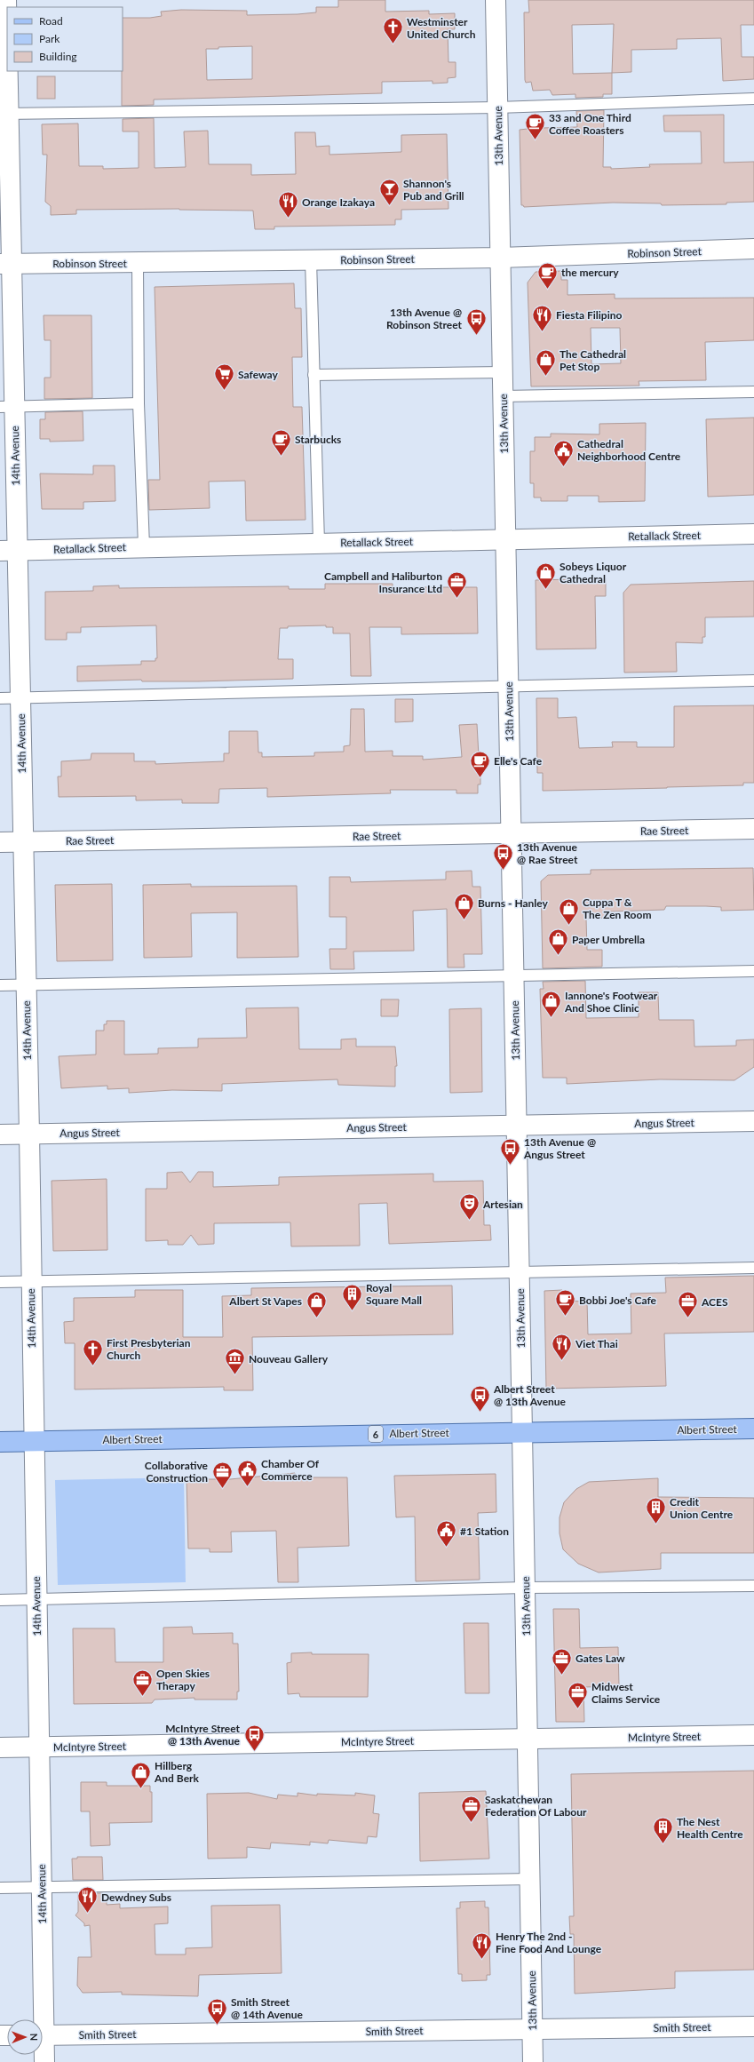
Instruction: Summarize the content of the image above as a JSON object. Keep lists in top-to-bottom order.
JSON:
{
  "streets": {
    "main road": ["Albert Street", "6"],
    "street": [
      "13th Avenue",
      "Robinson Street",
      "14th Avenue",
      "Retallack Street",
      "Rae Street",
      "Angus Street",
      "McIntyre Street",
      "Smith Street"
    ]
  },
  "crossings": [
    ["13th Avenue", "Robinson Street"],
    ["13th Avenue", "Retallack Street"],
    ["13th Avenue", "Rae Street"],
    ["13th Avenue", "Angus Street"],
    ["13th Avenue", "Albert Street"],
    ["13th Avenue", "McIntyre Street"],
    ["13th Avenue", "Smith Street"],
    ["Robinson Street", "14th Avenue"],
    ["14th Avenue", "Retallack Street"],
    ["14th Avenue", "Rae Street"],
    ["14th Avenue", "Angus Street"],
    ["14th Avenue", "Albert Street"],
    ["14th Avenue", "McIntyre Street"]
  ],
  "places": {
    "church": ["Westminster United Church", "First Presbyterian Church"],
    "cafe": [
      "33 and One Third Coffee Roasters",
      "the mercury",
      "Starbucks",
      "Elle's Cafe",
      "Bobbi Joe's Cafe"
    ],
    "bar": ["Shannon's Pub and Grill"],
    "restaurant": [
      "Orange Izakaya",
      "Fiesta Filipino",
      "Viet Thai",
      "Dewdney Subs",
      "Henry The 2nd - Fine Food And Lounge"
    ],
    "bus stop": [
      "13th Avenue @ Robinson Street",
      "13th Avenue @ Rae Street",
      "13th Avenue @ Angus Street",
      "Albert Street @ 13th Avenue",
      "McIntyre Street @ 13th Avenue",
      "Smith Street @ 14th Avenue"
    ],
    "shop": [
      "The Cathedral Pet Stop",
      "Sobeys Liquor Cathedral",
      "Burns - Hanley",
      "Cuppa T & The Zen Room",
      "Paper Umbrella",
      "Iannone's Footwear And Shoe Clinic",
      "Albert St Vapes",
      "Hillberg And Berk"
    ],
    "supermarket": ["Safeway"],
    "public building": ["Cathedral Neighborhood Centre", "Chamber Of Commerce", "#1 Station"],
    "office": [
      "Campbell and Haliburton Insurance Ltd",
      "ACES",
      "Collaborative Construction",
      "Gates Law",
      "Open Skies Therapy",
      "Midwest Claims Service",
      "Saskatchewan Federation Of Labour"
    ],
    "theatre": ["Artesian"],
    "building": ["Royal Square Mall", "Credit Union Centre", "The Nest Health Centre"],
    "museum": ["Nouveau Gallery"]
  },
  "legend": ["Road", "Park", "Building"],
  "north": "right"
}
